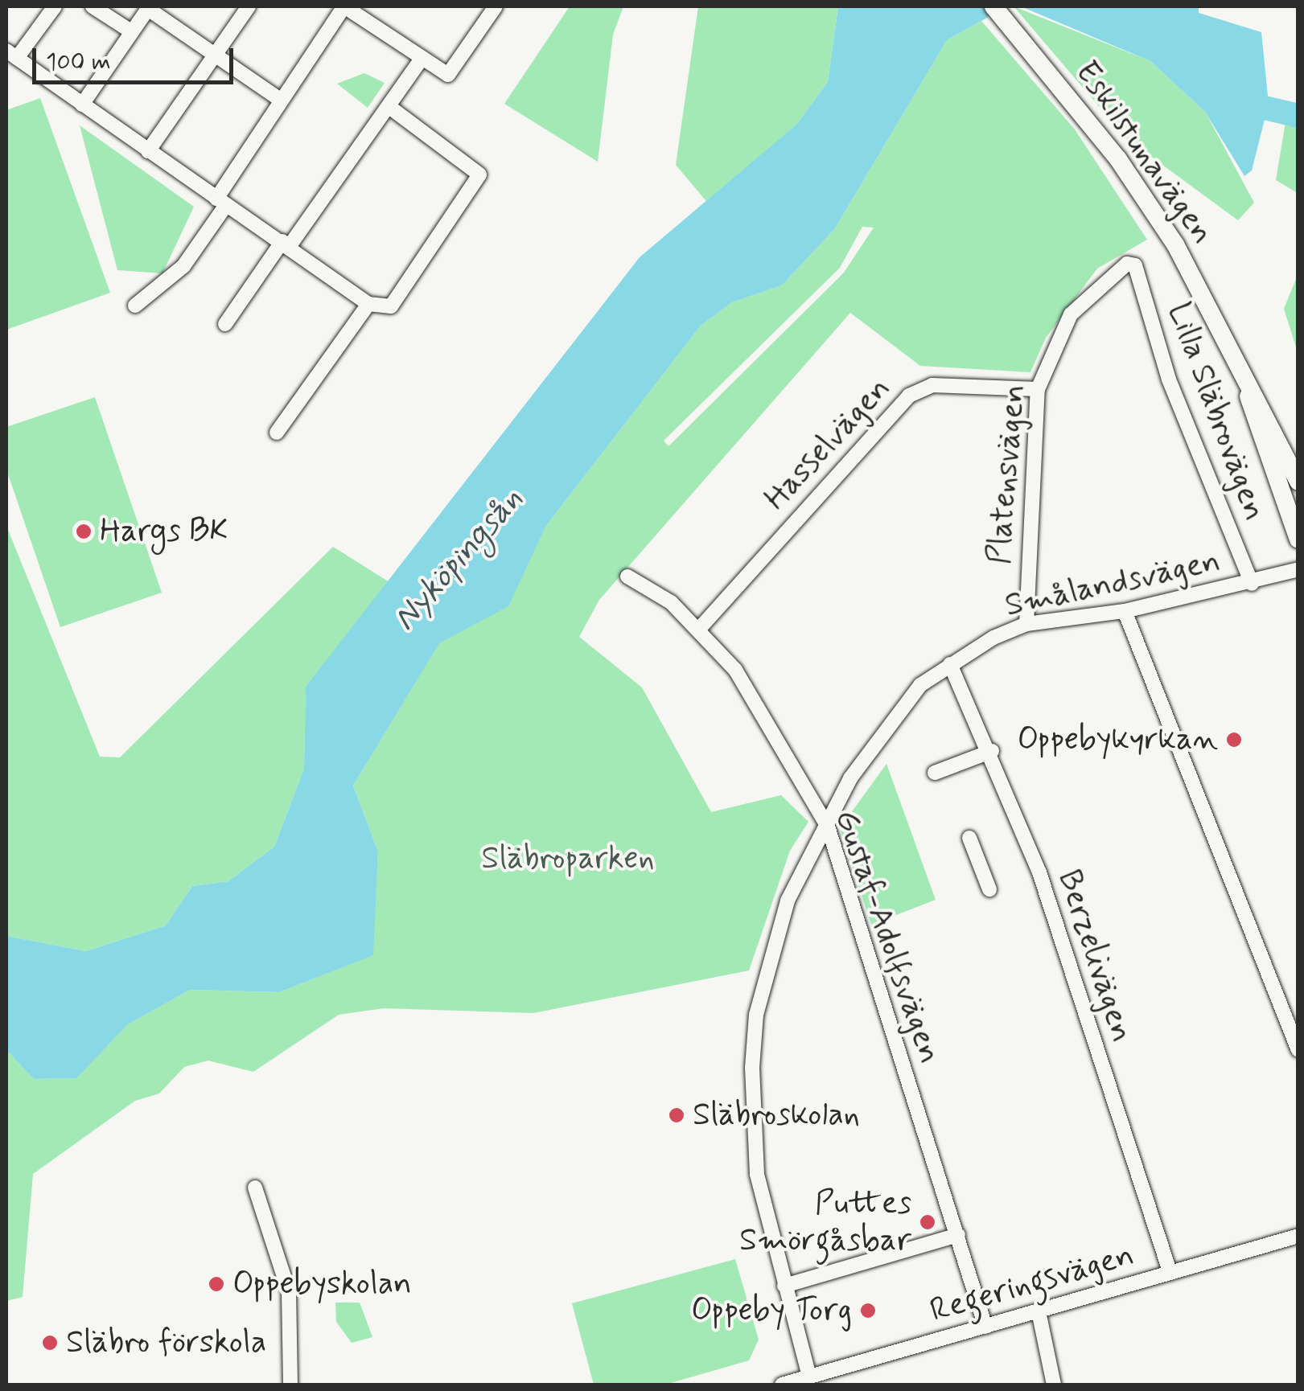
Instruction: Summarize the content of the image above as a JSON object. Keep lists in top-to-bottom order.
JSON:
{
  "streets": {
    "main road": ["Eskilstunavägen"],
    "street": [
      "Lilla Släbrovägen",
      "Hasselvägen",
      "Platensvägen",
      "Smålandsvägen",
      "Gustaf-Adolfsvägen",
      "Berzelivägen",
      "Regeringsvägen"
    ]
  },
  "crossings": [
    ["Lilla Släbrovägen", "Platensvägen"],
    ["Lilla Släbrovägen", "Smålandsvägen"],
    ["Hasselvägen", "Platensvägen"],
    ["Hasselvägen", "Gustaf-Adolfsvägen"],
    ["Platensvägen", "Smålandsvägen"],
    ["Smålandsvägen", "Gustaf-Adolfsvägen"],
    ["Smålandsvägen", "Berzelivägen"],
    ["Smålandsvägen", "Regeringsvägen"],
    ["Gustaf-Adolfsvägen", "Regeringsvägen"],
    ["Berzelivägen", "Regeringsvägen"]
  ],
  "water": ["Nyköpingsån"],
  "parks": ["Släbroparken"],
  "places": [
    "Hargs BK",
    "Oppebykyrkan",
    "Släbroskolan",
    "Puttes Smörgåsbar",
    "Oppebyskolan",
    "Oppeby Torg",
    "Släbro förskola"
  ],
  "scale_bar": "100 m"
}
